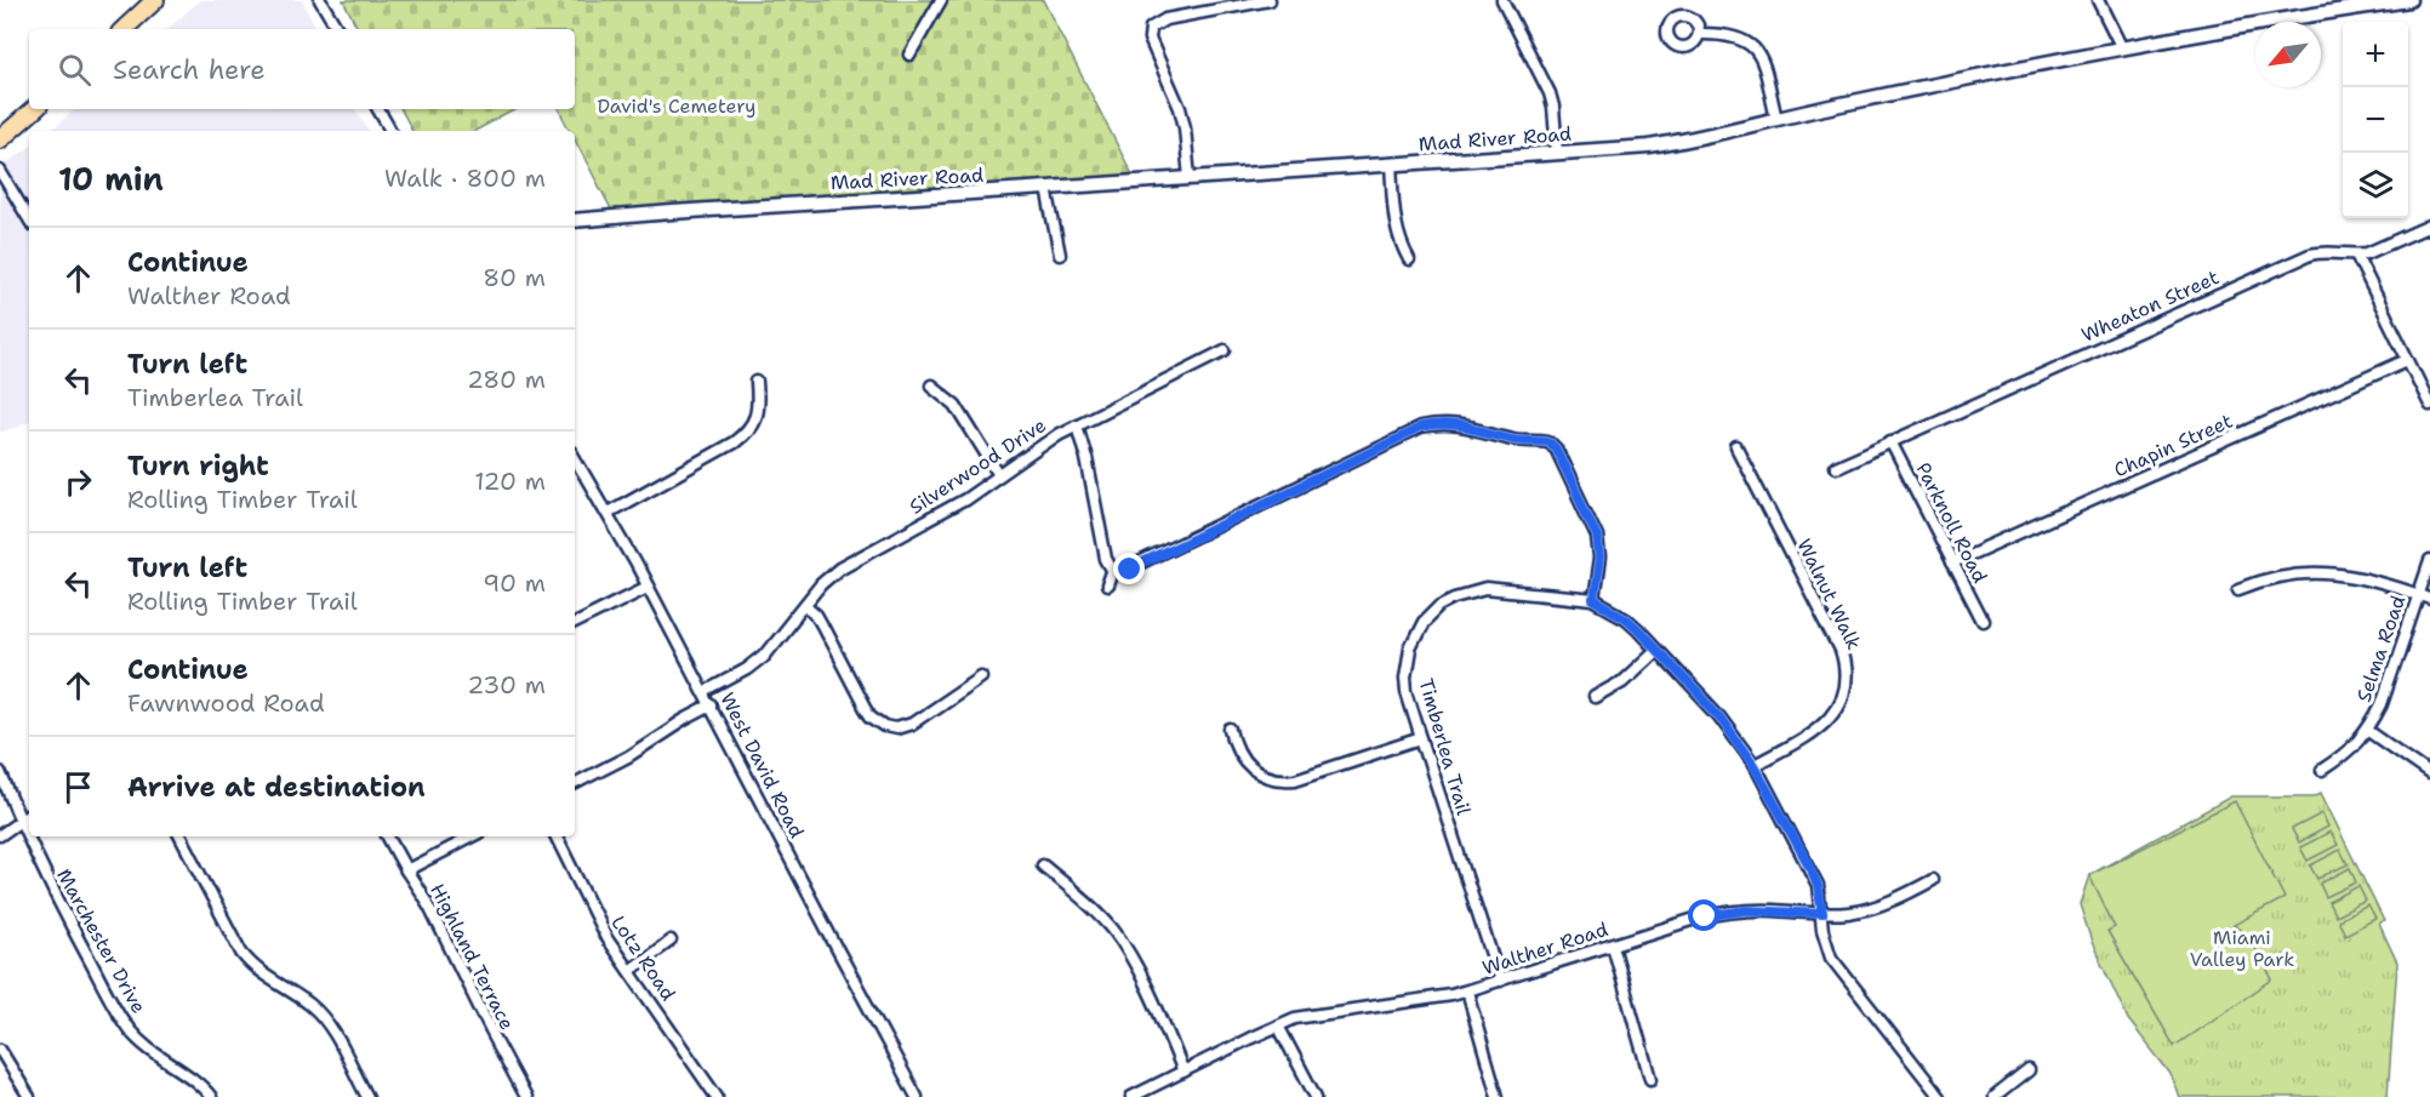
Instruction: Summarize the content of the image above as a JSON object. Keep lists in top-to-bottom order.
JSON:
{
  "streets": {
    "street": [
      "Mad River Road",
      "Wheaton Street",
      "Chapin Street",
      "Silverwood Drive",
      "Parknoll Road",
      "Walnut Walk",
      "Selma Road",
      "Timberlea Trail",
      "West David Road",
      "Marchester Drive",
      "Walther Road",
      "Highland Terrace",
      "Lotz Road"
    ]
  },
  "crossings": [
    ["Wheaton Street", "Parknoll Road"],
    ["Chapin Street", "Parknoll Road"],
    ["Silverwood Drive", "West David Road"],
    ["Walnut Walk", "Timberlea Trail"],
    ["Timberlea Trail", "Walther Road"]
  ],
  "parks": ["David's Cemetery", "Miami Valley Park"],
  "north": "bottom left",
  "page": {
    "map_buttons": ["+", "−"],
    "search": "Search here",
    "heading": ["10 min", "Walk · 800 m"],
    "list": [
      ["Continue", "Walther Road", "80 m"],
      ["Turn left", "Timberlea Trail", "280 m"],
      ["Turn right", "Rolling Timber Trail", "120 m"],
      ["Turn left", "Rolling Timber Trail", "90 m"],
      ["Continue", "Fawnwood Road", "230 m"],
      "Arrive at destination"
    ]
  }
}
